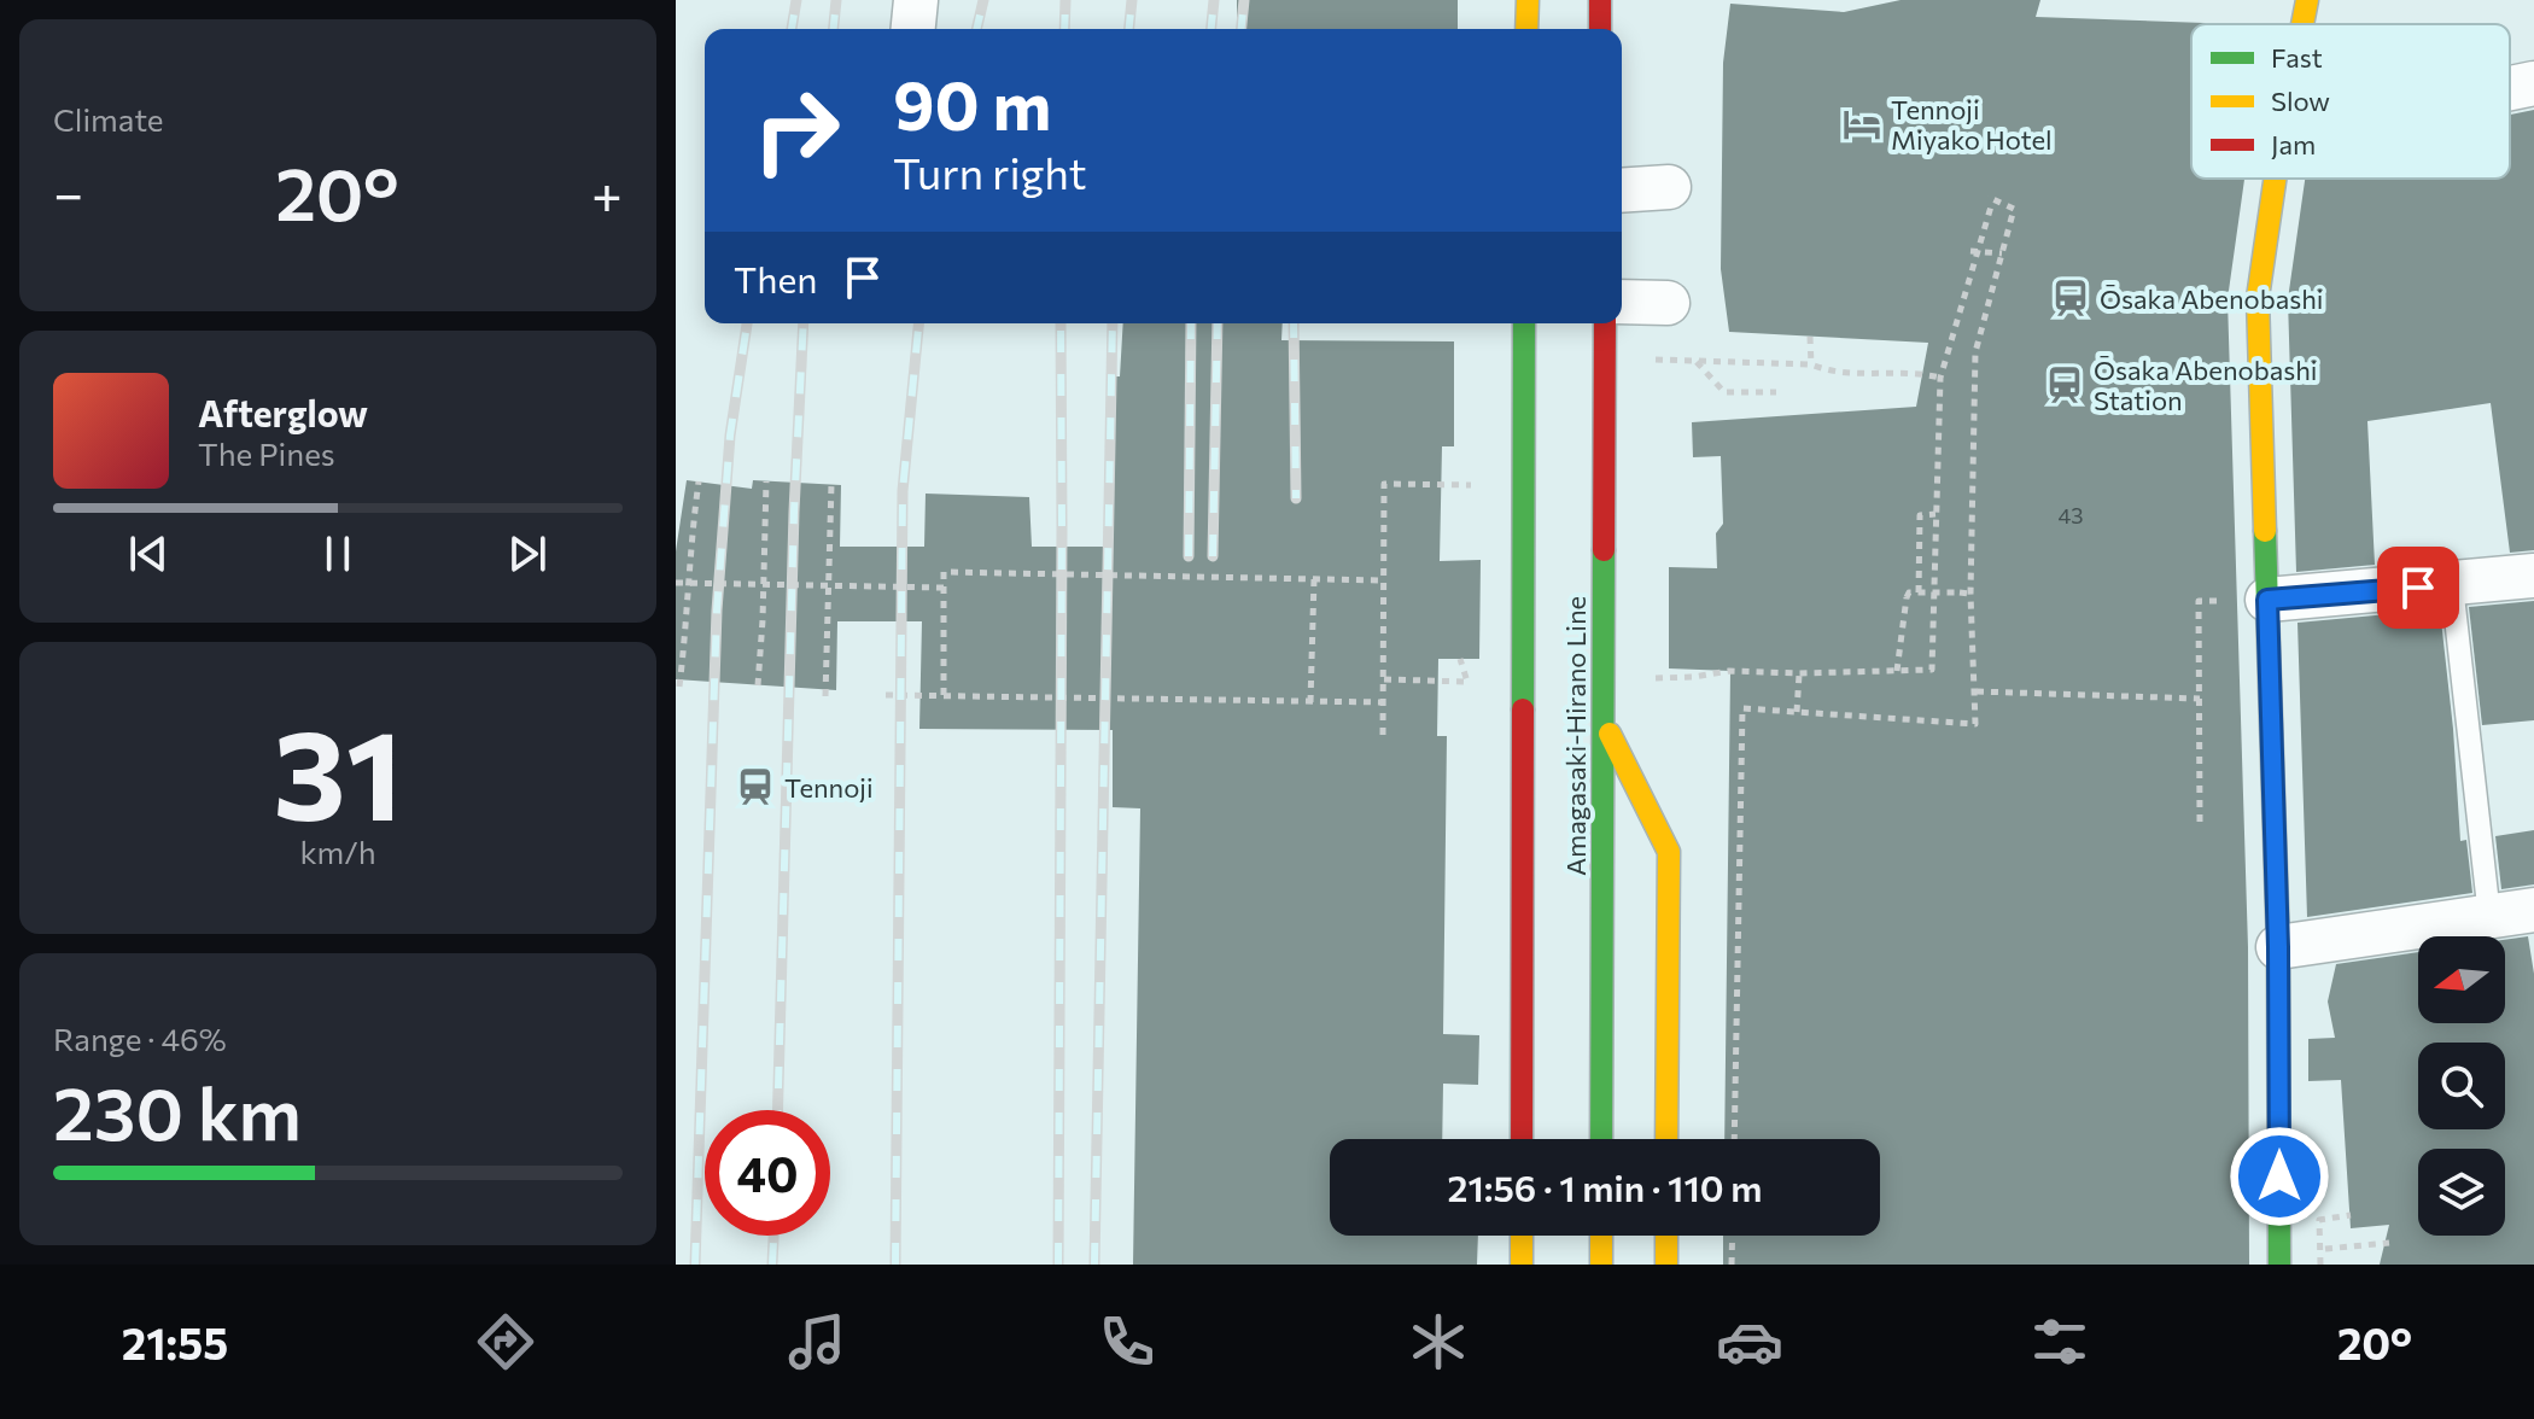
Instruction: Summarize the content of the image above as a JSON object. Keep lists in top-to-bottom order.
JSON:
{
  "streets": {
    "street": ["Amagasaki-Hirano Line"]
  },
  "places": {
    "hotel": ["Tennoji Miyako Hotel"],
    "station": ["Ōsaka Abenobashi", "Ōsaka Abenobashi Station", "Tennoji"]
  },
  "house_numbers": ["43"],
  "legend": ["Fast", "Slow", "Jam"],
  "north": "left",
  "page": {
    "tile": [
      "Climate",
      ["31", "km/h"],
      ["Range · 46%", "230 km"]
    ],
    "turn": ["90 m", "Turn right"],
    "heat": ["−", "20°", "+"],
    "then": "Then",
    "song": ["Afterglow", "The Pines"],
    "limit": "40",
    "trip": "21:56 · 1 min · 110 m",
    "tabs": ["21:55", "20°"]
  }
}
